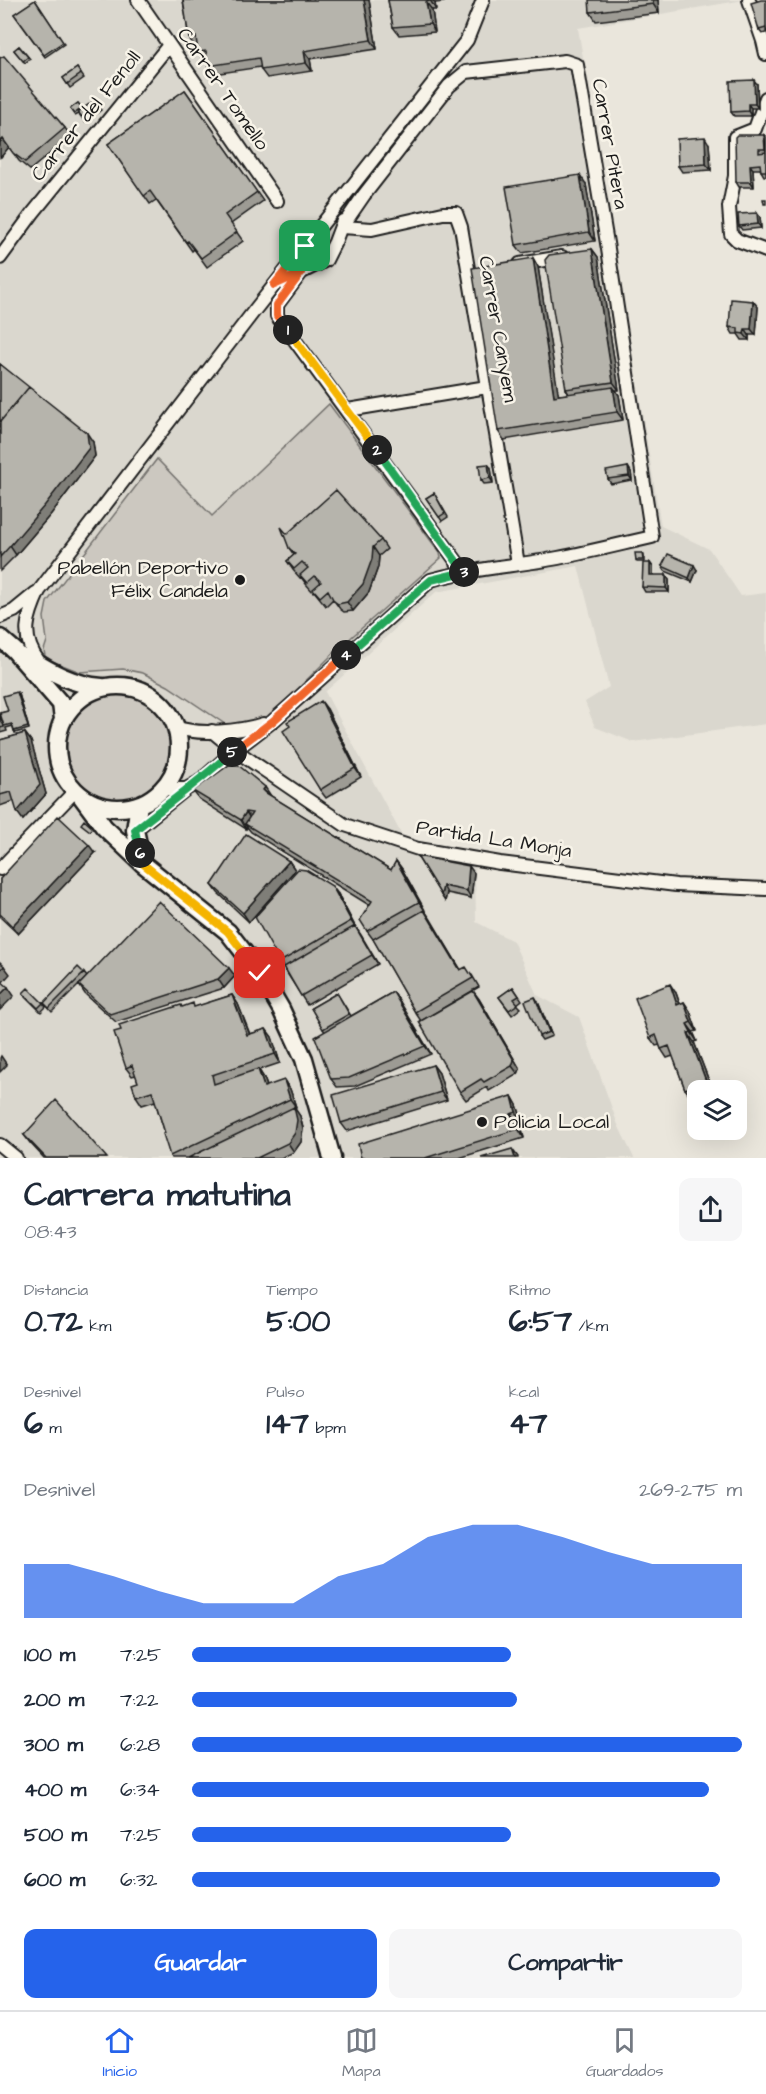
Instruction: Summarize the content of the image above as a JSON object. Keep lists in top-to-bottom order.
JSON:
{
  "streets": {
    "street": [
      "Carrer Tomello",
      "Carrer del Fenoll",
      "Carrer Pitera",
      "Carrer Canyem",
      "Partida La Monja"
    ]
  },
  "crossings": [
    ["Carrer Tomello", "Carrer del Fenoll"],
    ["Carrer Pitera", "Carrer Canyem"]
  ],
  "places": ["Pabellón Deportivo Félix Candela", "Policia Local"],
  "page": {
    "pins": [
      "1",
      "2",
      "3",
      "4",
      "5",
      "6"
    ],
    "heading": ["Carrera matutina", "08:43"],
    "stats": [
      ["Distancia", "0.72 km"],
      ["Tiempo", "5:00"],
      ["Ritmo", "6:57 /km"],
      ["Desnivel", "6 m"],
      ["Pulso", "147 bpm"],
      ["kcal", "47"]
    ],
    "chart": ["Desnivel", "269–275 m"],
    "list": [
      {
        "name": "100 m",
        "note": "7:25"
      },
      {
        "name": "200 m",
        "note": "7:22"
      },
      {
        "name": "300 m",
        "note": "6:28"
      },
      {
        "name": "400 m",
        "note": "6:34"
      },
      {
        "name": "500 m",
        "note": "7:25"
      },
      {
        "name": "600 m",
        "note": "6:32"
      }
    ],
    "buttons": ["Guardar", "Compartir"],
    "tabs": ["Inicio", "Mapa", "Guardados"]
  }
}
